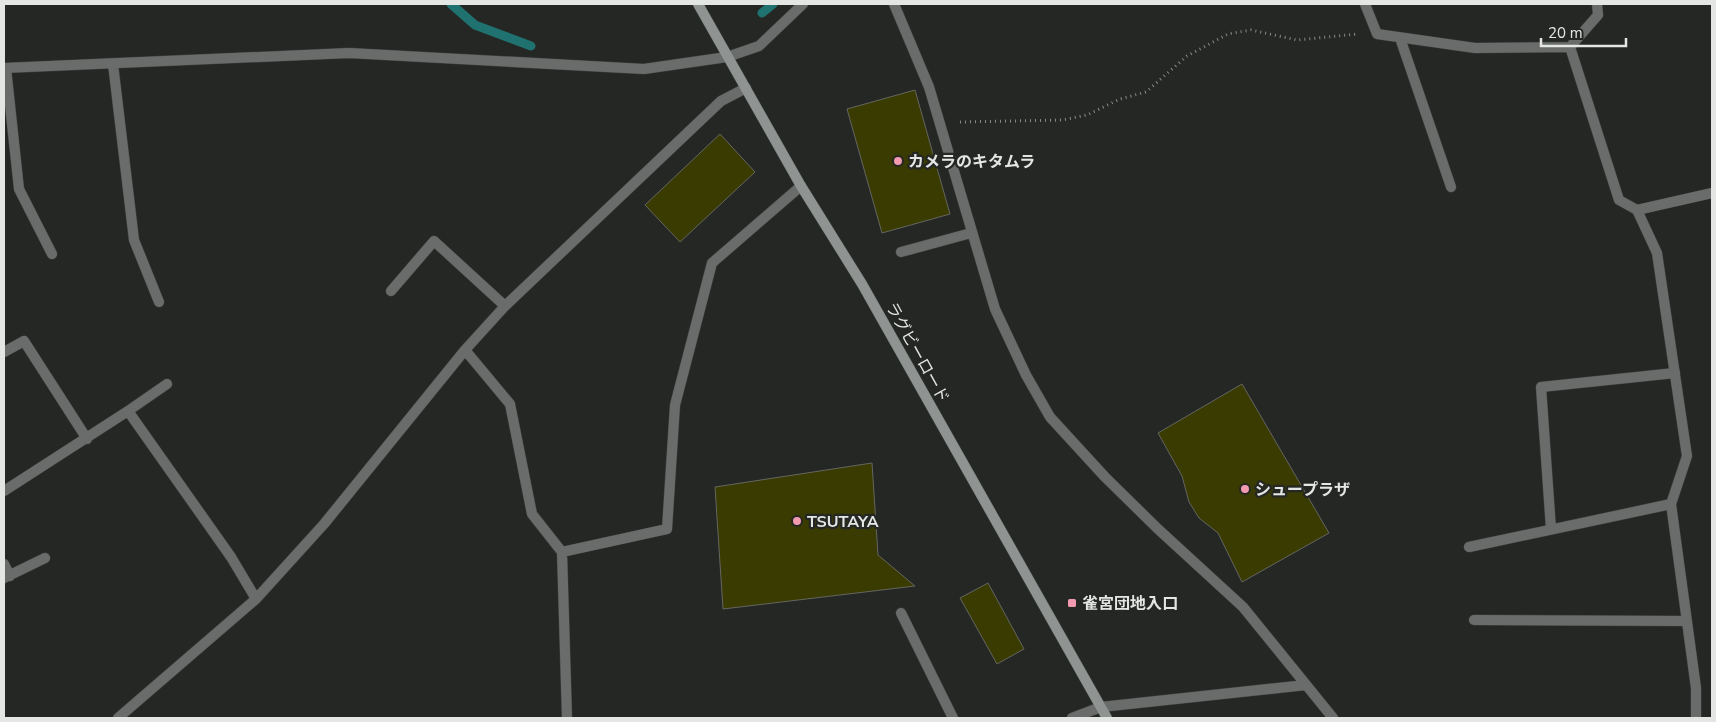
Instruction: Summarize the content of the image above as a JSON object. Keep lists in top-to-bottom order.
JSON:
{
  "streets": {
    "street": ["ラグビーロード"]
  },
  "places": {
    "other": ["カメラのキタムラ", "シュープラザ", "TSUTAYA"],
    "transit": ["雀宮団地入口"]
  },
  "scale_bar": "20 m"
}
